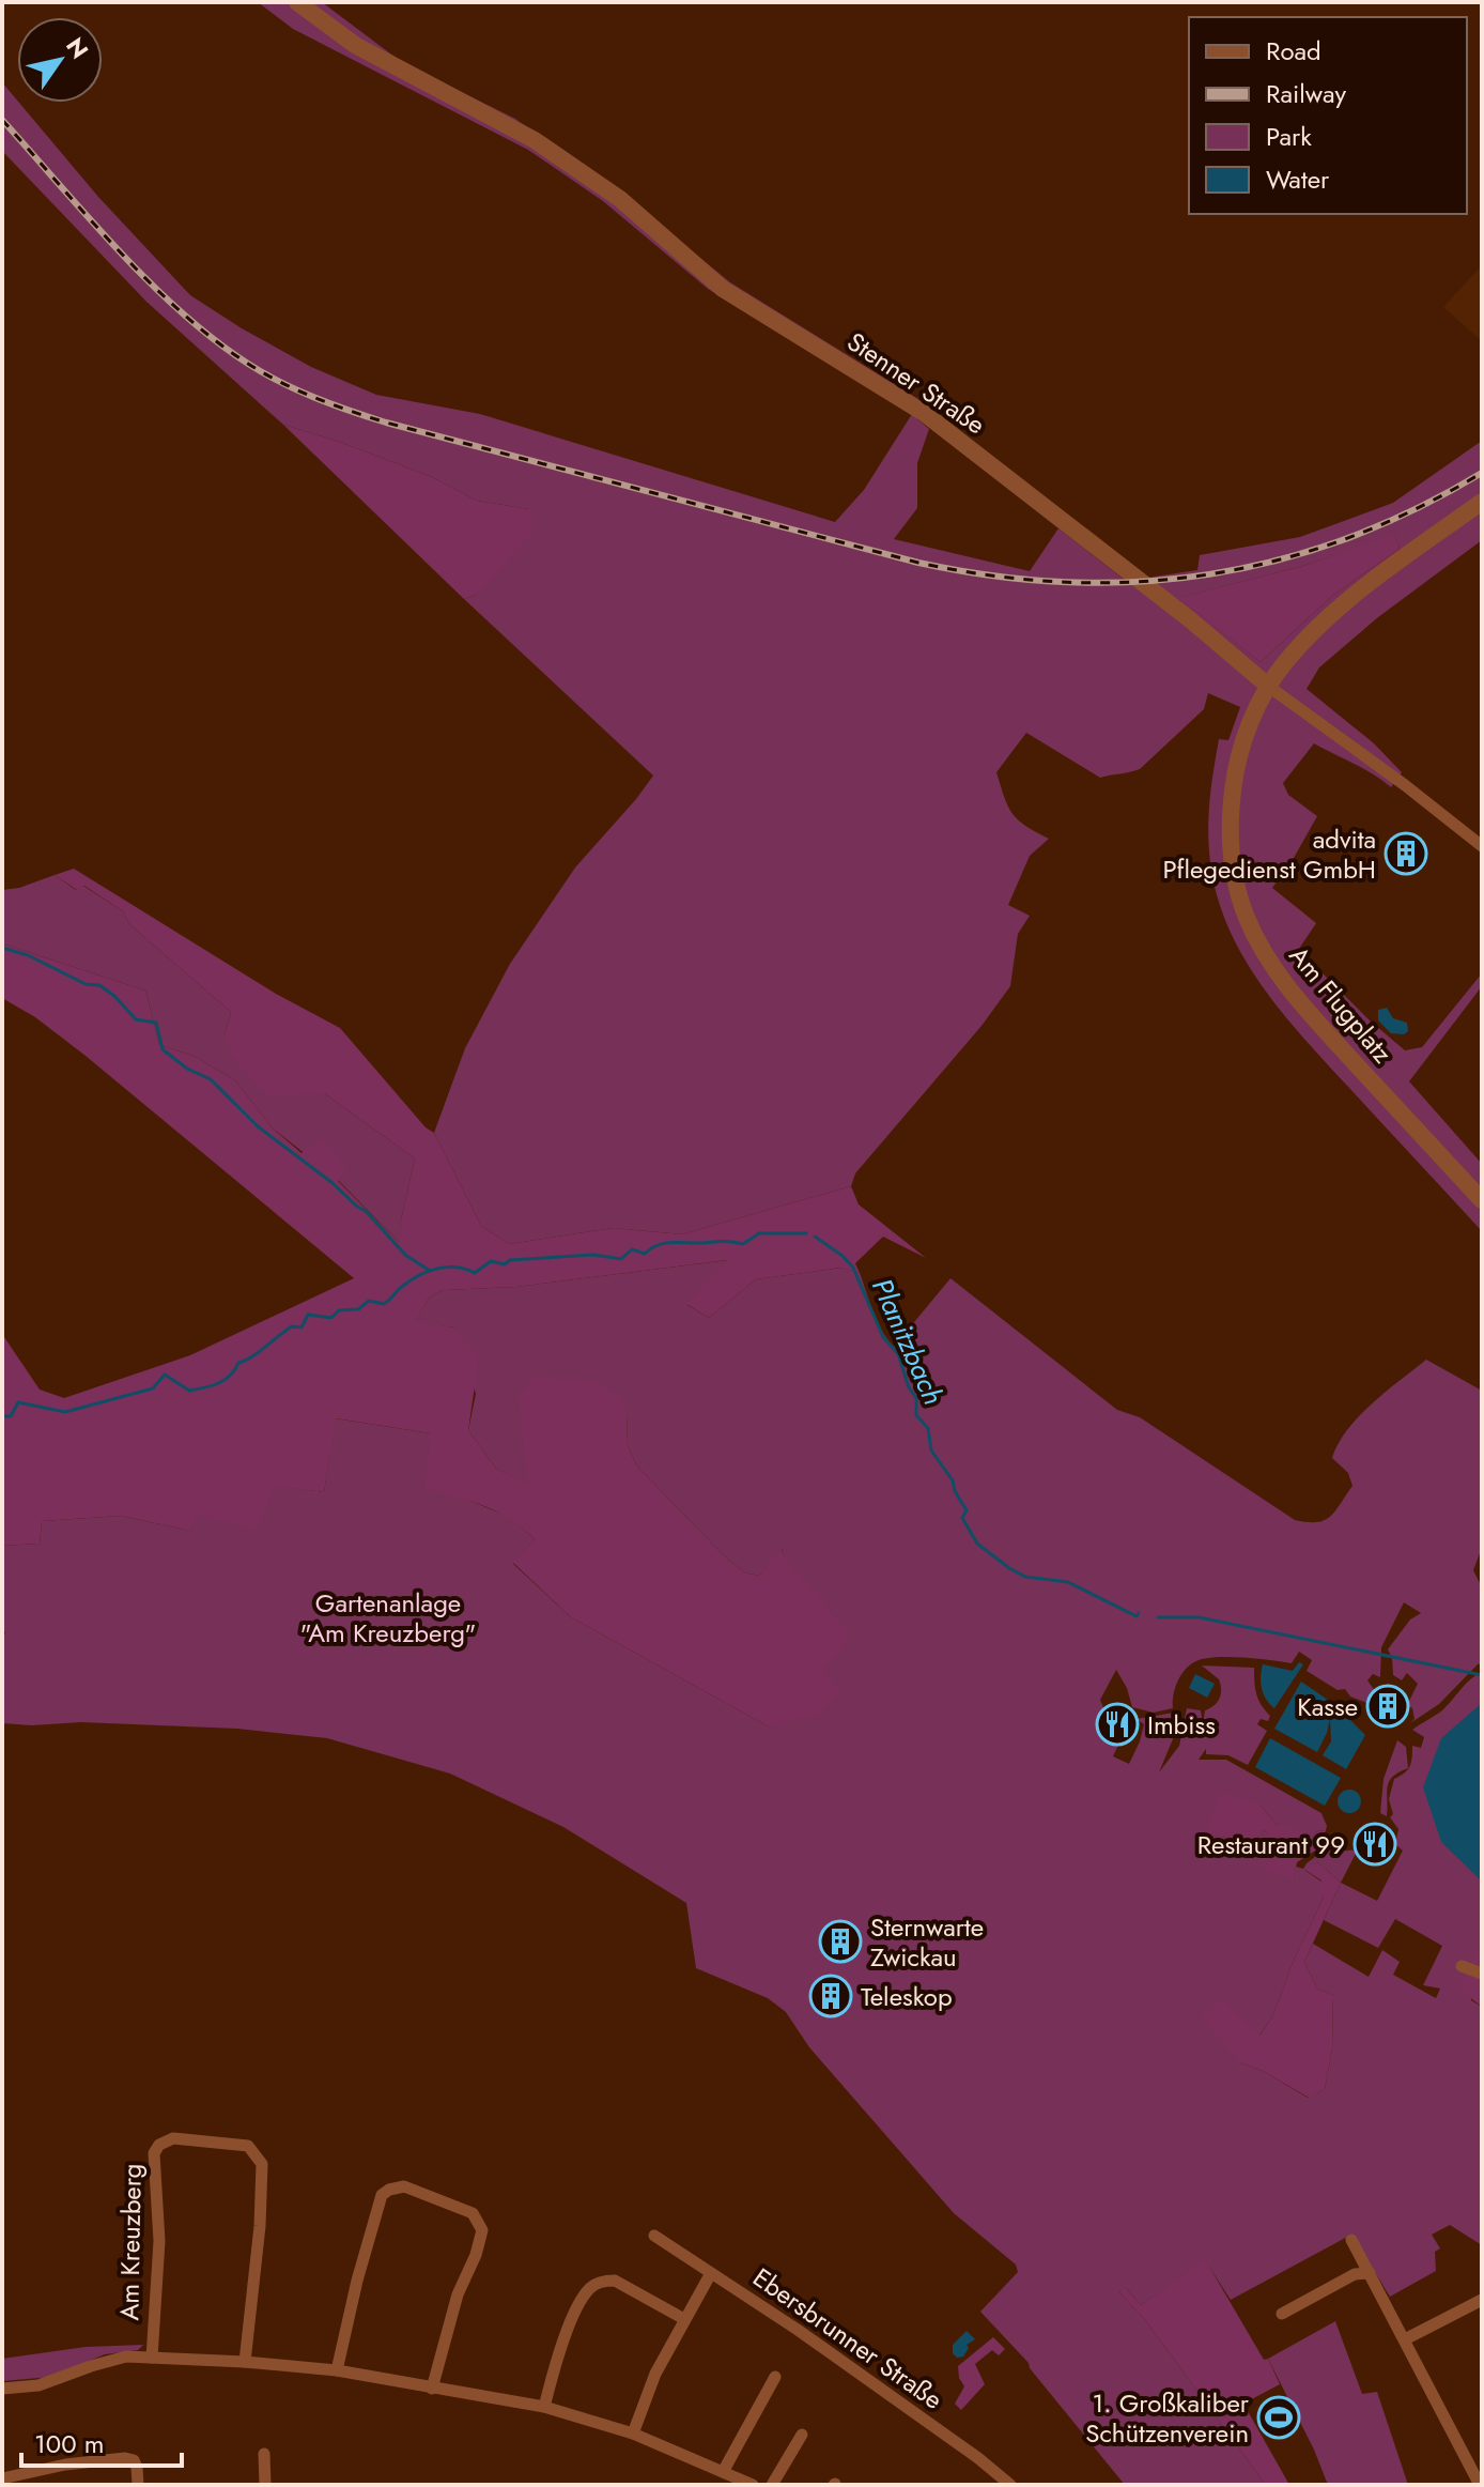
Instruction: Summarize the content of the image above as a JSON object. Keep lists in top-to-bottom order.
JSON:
{
  "streets": {
    "street": [
      "Stenner Straße",
      "Am Flugplatz",
      "Am Kreuzberg",
      "Ebersbrunner Straße"
    ]
  },
  "crossings": [
    ["Stenner Straße", "Am Flugplatz"]
  ],
  "water": ["Planitzbach"],
  "parks": ["Gartenanlage \"Am Kreuzberg\""],
  "places": {
    "building": [
      "advita Pflegedienst GmbH",
      "Kasse",
      "Sternwarte Zwickau",
      "Teleskop"
    ],
    "restaurant": ["Imbiss", "Restaurant 99"],
    "sports": ["1. Großkaliber Schützenverein"]
  },
  "legend": [
    "Road",
    "Railway",
    "Park",
    "Water"
  ],
  "scale_bar": "100 m",
  "north": "top right"
}
